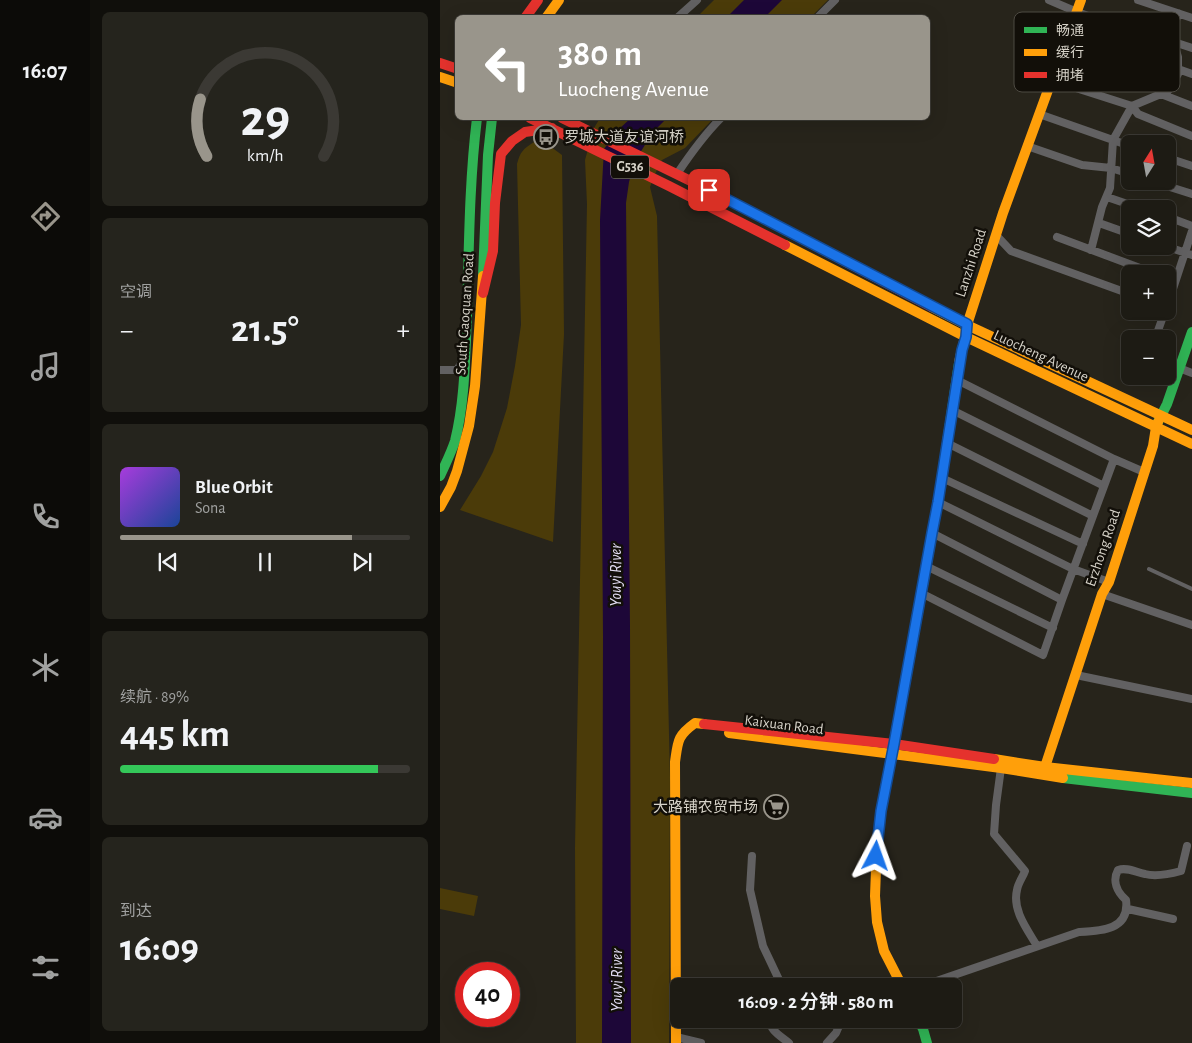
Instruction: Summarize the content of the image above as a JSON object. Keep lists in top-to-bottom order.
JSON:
{
  "streets": {
    "main road": [
      "G536",
      "Lanzhi Road",
      "South Gaoquan Road",
      "Luocheng Avenue",
      "Erzhong Road",
      "Kaixuan Road"
    ]
  },
  "crossings": [
    ["Lanzhi Road", "Luocheng Avenue"],
    ["Lanzhi Road", "Kaixuan Road"],
    ["Luocheng Avenue", "Erzhong Road"],
    ["Erzhong Road", "Kaixuan Road"]
  ],
  "water": ["Youyi River"],
  "places": {
    "bus stop": ["罗城大道友谊河桥"],
    "supermarket": ["大路铺农贸市场"]
  },
  "legend": ["畅通", "缓行", "拥堵"],
  "north": "top",
  "page": {
    "tabs": "16:07",
    "turn": ["380 m", "Luocheng Avenue"],
    "map_buttons": ["+", "−"],
    "tile": [
      "空调",
      ["续航 · 89%", "445 km"],
      ["到达", "16:09"]
    ],
    "heat": ["−", "21.5°", "+"],
    "song": ["Blue Orbit", "Sona"],
    "limit": "40",
    "trip": "16:09 · 2 分钟 · 580 m",
    "gauge": ["29", "km/h"]
  }
}
